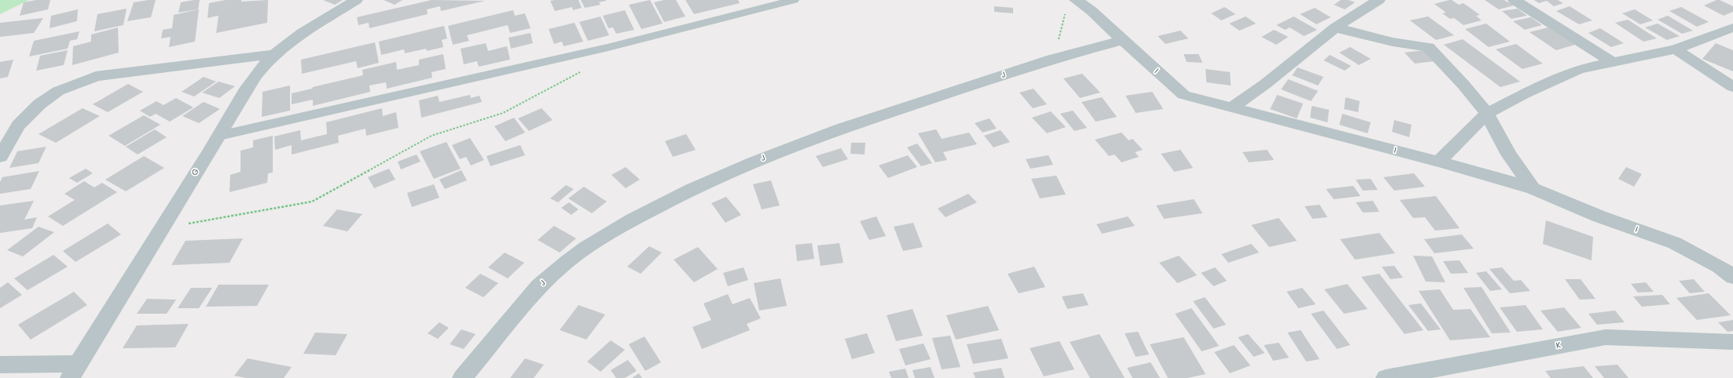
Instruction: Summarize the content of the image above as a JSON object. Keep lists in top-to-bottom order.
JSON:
{
  "streets": {
    "street": [
      "I",
      "J",
      "G",
      "K"
    ]
  },
  "crossings": [
    ["I", "J"]
  ]
}
